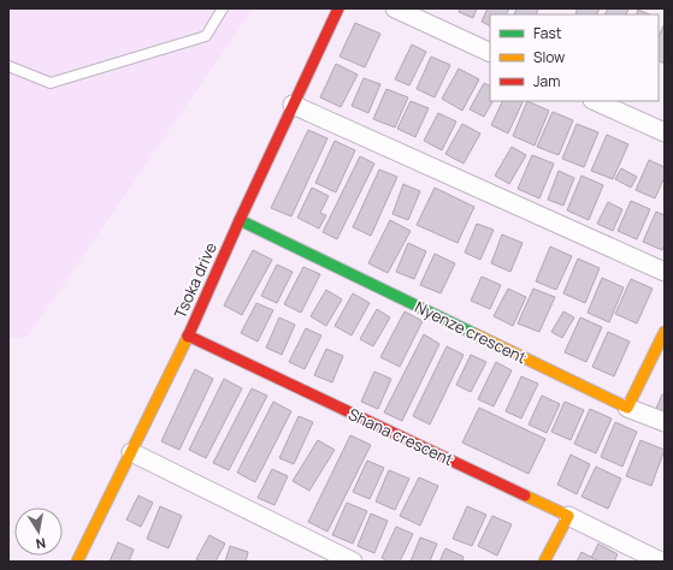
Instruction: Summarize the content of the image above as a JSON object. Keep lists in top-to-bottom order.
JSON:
{
  "streets": {
    "street": ["Tsoka drive", "Nyenze crescent", "Shana crescent"]
  },
  "crossings": [
    ["Tsoka drive", "Nyenze crescent"],
    ["Tsoka drive", "Shana crescent"]
  ],
  "legend": ["Fast", "Slow", "Jam"],
  "north": "bottom"
}
